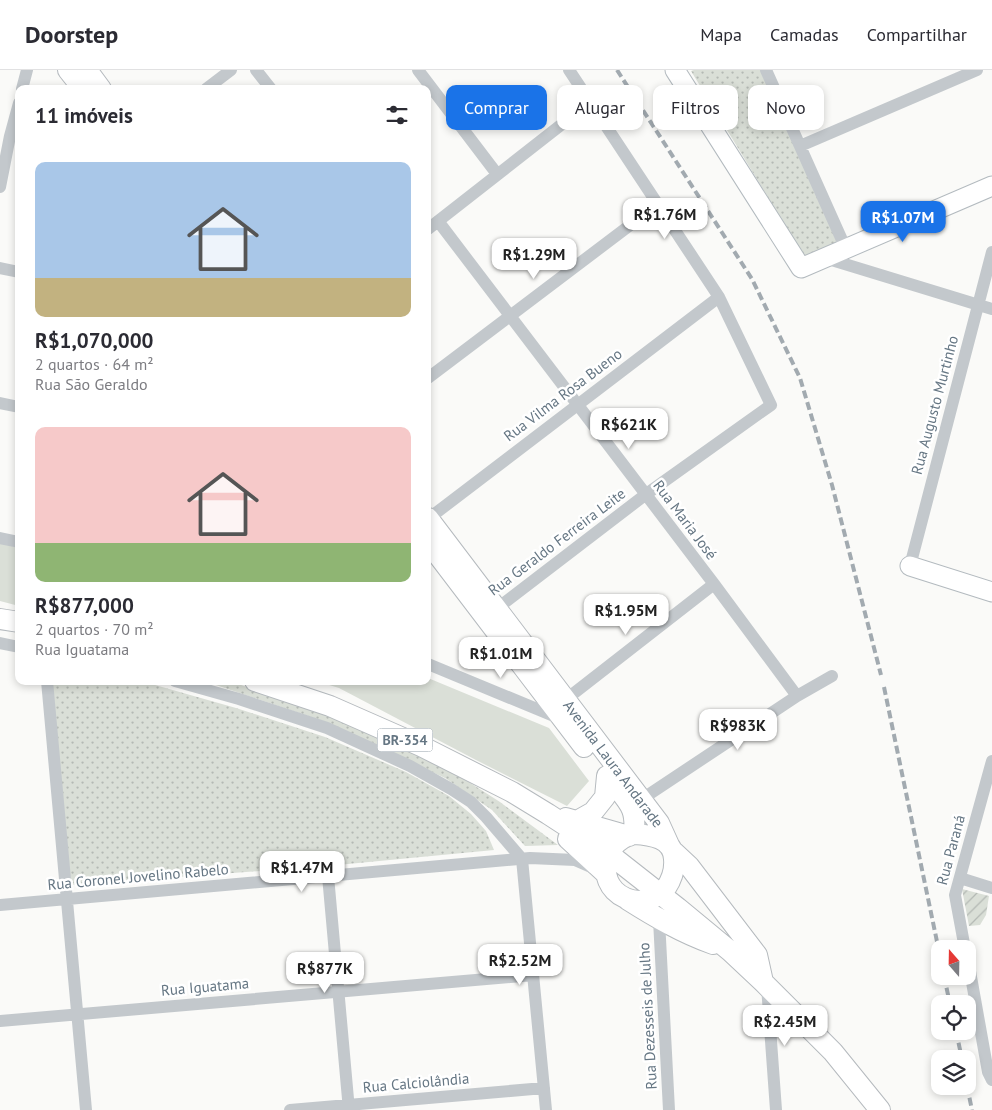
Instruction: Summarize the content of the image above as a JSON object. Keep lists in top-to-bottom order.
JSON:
{
  "streets": {
    "main road": ["BR-354", "Avenida Laura Andarade"],
    "street": [
      "Rua Vilma Rosa Bueno",
      "Rua Augusto Murtinho",
      "Rua Maria José",
      "Rua Geraldo Ferreira Leite",
      "Rua Paraná",
      "Rua Coronel Jovelino Rabelo",
      "Rua Iguatama",
      "Rua Dezesseis de Julho",
      "Rua Calciolândia"
    ]
  },
  "crossings": [
    ["Rua Vilma Rosa Bueno", "Rua Maria José"],
    ["Rua Vilma Rosa Bueno", "Rua Geraldo Ferreira Leite"],
    ["Rua Maria José", "Rua Geraldo Ferreira Leite"],
    ["Rua Geraldo Ferreira Leite", "Avenida Laura Andarade"],
    ["BR-354", "Rua Coronel Jovelino Rabelo"]
  ],
  "north": "top",
  "page": {
    "header": "Doorstep",
    "nav": ["Mapa", "Camadas", "Compartilhar"],
    "chip": [
      "Comprar",
      "Alugar",
      "Filtros",
      "Novo"
    ],
    "heading": "11 imóveis",
    "list": [
      {
        "name": "R$1,070,000",
        "note": "2 quartos · 64 m² · Rua São Geraldo"
      },
      {
        "name": "R$877,000",
        "note": "2 quartos · 70 m² · Rua Iguatama"
      }
    ],
    "price": [
      "R$1.76M",
      "R$1.07M",
      "R$1.29M",
      "R$621K",
      "R$1.95M",
      "R$1.01M",
      "R$983K",
      "R$1.47M",
      "R$2.52M",
      "R$877K",
      "R$2.45M"
    ]
  }
}
